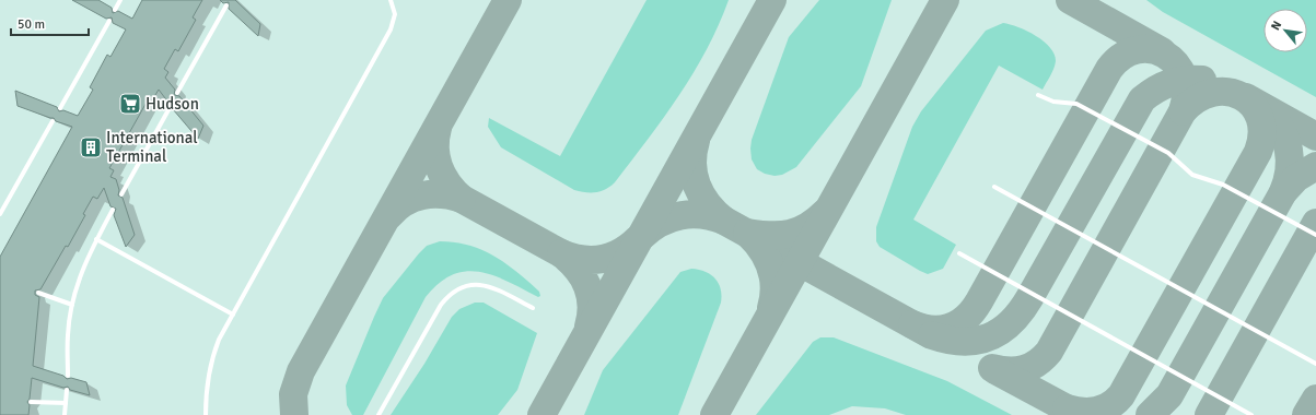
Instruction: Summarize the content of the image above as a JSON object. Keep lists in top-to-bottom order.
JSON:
{
  "places": {
    "supermarket": ["Hudson"],
    "building": ["International Terminal"]
  },
  "scale_bar": "50 m",
  "north": "top left"
}
